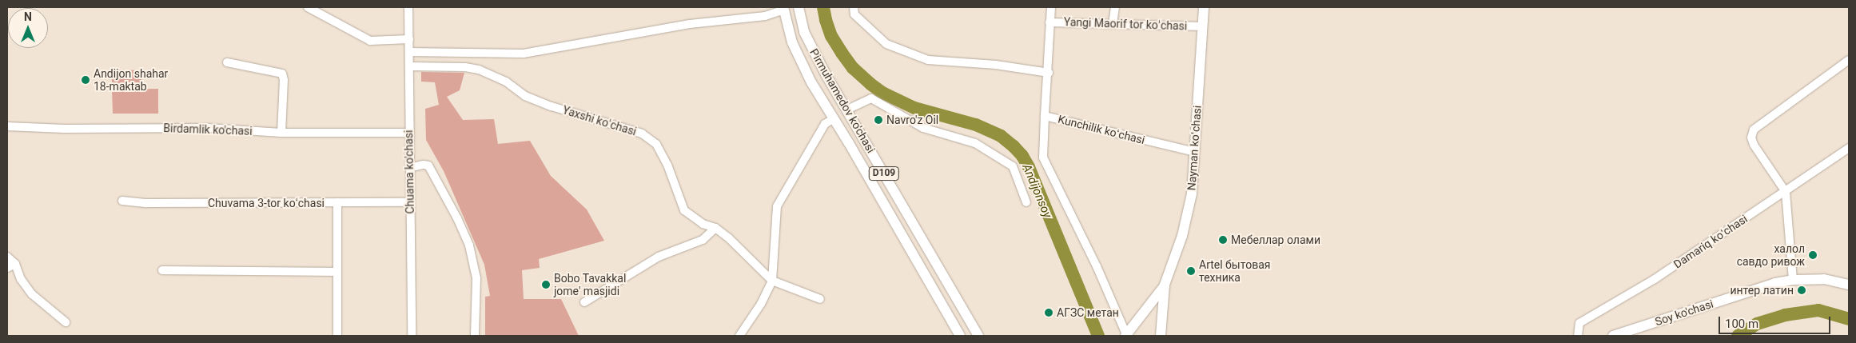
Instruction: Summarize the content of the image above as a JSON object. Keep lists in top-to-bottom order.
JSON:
{
  "streets": {
    "main road": [
      "Pirmuhamedov ko'chasi",
      "Nayman koʻchasi",
      "D109",
      "Soy ko'chasi"
    ],
    "street": [
      "Yangi Maorif tor koʻchasi",
      "Yaxshi koʻchasi",
      "Birdamlik ko'chasi",
      "Kunchilik koʻchasi",
      "Chuama ko'chasi",
      "Chuvama 3-tor koʻchasi",
      "Damariq koʻchasi"
    ]
  },
  "crossings": [
    ["Yangi Maorif tor koʻchasi", "Kunchilik koʻchasi"],
    ["Yangi Maorif tor koʻchasi", "Nayman koʻchasi"],
    ["Yaxshi koʻchasi", "Chuama ko'chasi"],
    ["Birdamlik ko'chasi", "Chuama ko'chasi"],
    ["Kunchilik koʻchasi", "Nayman koʻchasi"],
    ["Chuama ko'chasi", "Chuvama 3-tor koʻchasi"]
  ],
  "water": ["Andijonsoy"],
  "places": [
    "Andijon shahar 18-maktab",
    "Navro'z Oil",
    "Мебеллар олами",
    "халол савдо ривож",
    "Artel бытовая техника",
    "Bobo Tavakkal jome' masjidi",
    "интер латин",
    "АГЗС метан"
  ],
  "scale_bar": "100 m",
  "north": "top"
}
